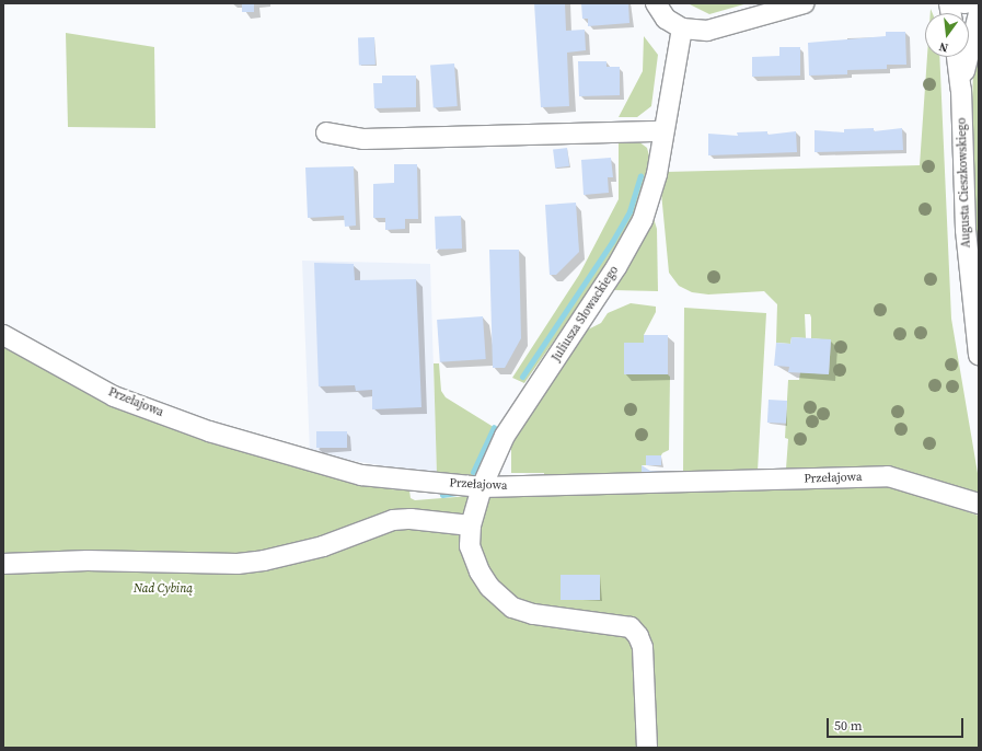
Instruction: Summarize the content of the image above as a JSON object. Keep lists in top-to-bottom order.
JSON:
{
  "streets": {
    "street": ["Augusta Cieszkowskiego", "Juliusza Słowackiego", "Przełajowa"]
  },
  "crossings": [
    ["Juliusza Słowackiego", "Przełajowa"]
  ],
  "parks": ["Nad Cybiną"],
  "scale_bar": "50 m",
  "north": "bottom"
}
